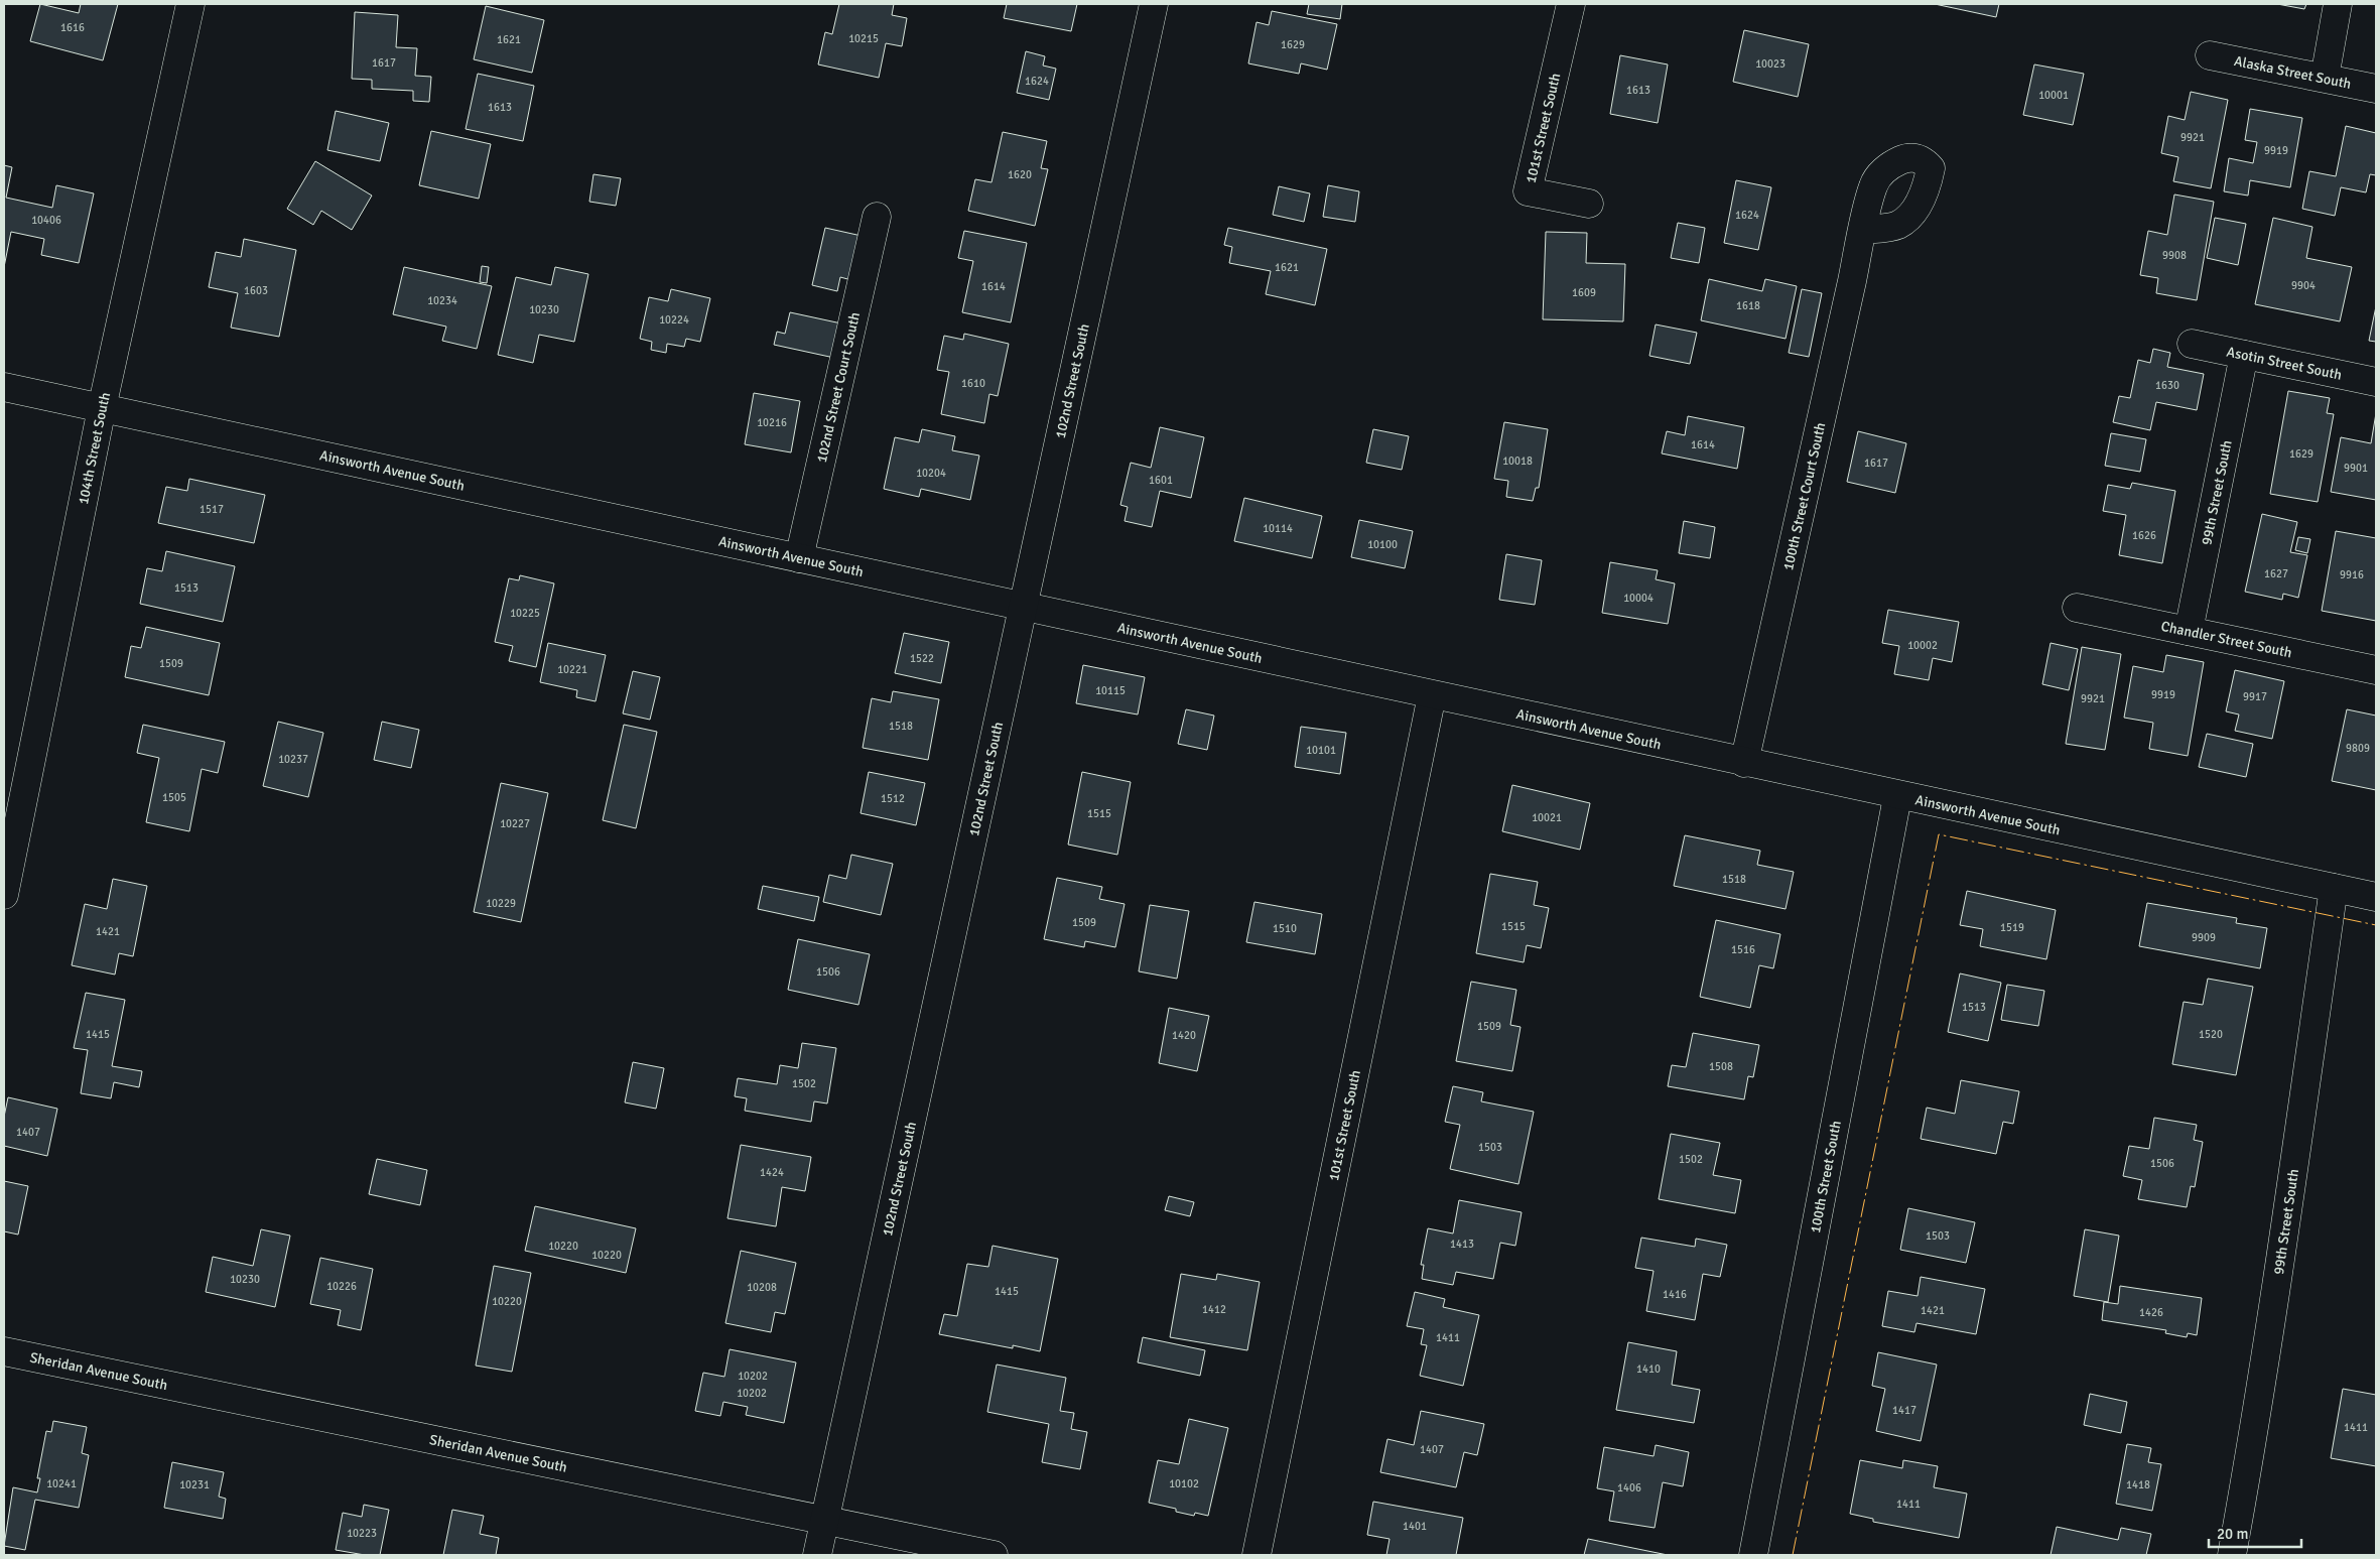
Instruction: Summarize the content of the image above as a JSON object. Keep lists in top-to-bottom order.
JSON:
{
  "streets": {
    "street": [
      "Alaska Street South",
      "101st Street South",
      "Asotin Street South",
      "102nd Street South",
      "102nd Street Court South",
      "104th Street South",
      "Ainsworth Avenue South",
      "99th Street South",
      "100th Street Court South",
      "Chandler Street South",
      "100th Street South",
      "Sheridan Avenue South"
    ]
  },
  "crossings": [
    ["101st Street South", "Ainsworth Avenue South"],
    ["Asotin Street South", "99th Street South"],
    ["102nd Street South", "Ainsworth Avenue South"],
    ["102nd Street South", "Sheridan Avenue South"],
    ["102nd Street Court South", "Ainsworth Avenue South"],
    ["104th Street South", "Ainsworth Avenue South"],
    ["Ainsworth Avenue South", "99th Street South"],
    ["Ainsworth Avenue South", "100th Street Court South"],
    ["Ainsworth Avenue South", "100th Street South"],
    ["99th Street South", "Chandler Street South"]
  ],
  "house_numbers": [
    "1616",
    "10215",
    "1621",
    "1629",
    "1617",
    "10023",
    "1624",
    "1613",
    "10001",
    "1613",
    "9921",
    "9919",
    "1620",
    "1624",
    "10406",
    "9908",
    "1621",
    "9904",
    "1614",
    "1603",
    "1609",
    "10234",
    "1618",
    "10230",
    "10224",
    "1610",
    "1630",
    "10216",
    "1614",
    "1629",
    "10018",
    "1617",
    "9901",
    "10204",
    "1601",
    "1517",
    "10114",
    "1626",
    "10100",
    "1627",
    "9916",
    "1513",
    "10004",
    "10225",
    "10002",
    "1522",
    "1509",
    "10221",
    "10115",
    "9919",
    "9917",
    "9921",
    "1518",
    "9809",
    "10101",
    "10237",
    "1505",
    "1512",
    "1515",
    "10021",
    "10227",
    "1518",
    "10229",
    "1509",
    "1515",
    "1519",
    "1510",
    "1421",
    "9909",
    "1516",
    "1506",
    "1513",
    "1509",
    "1415",
    "1520",
    "1420",
    "1508",
    "1502",
    "1407",
    "1503",
    "1502",
    "1506",
    "1424",
    "1503",
    "1413",
    "10220",
    "10220",
    "10230",
    "10226",
    "10208",
    "1415",
    "1416",
    "10220",
    "1412",
    "1421",
    "1426",
    "1411",
    "1410",
    "10202",
    "10202",
    "1417",
    "1411",
    "1407",
    "10241",
    "10102",
    "10231",
    "1418",
    "1406",
    "1411",
    "1401",
    "10223"
  ],
  "scale_bar": "20 m"
}
